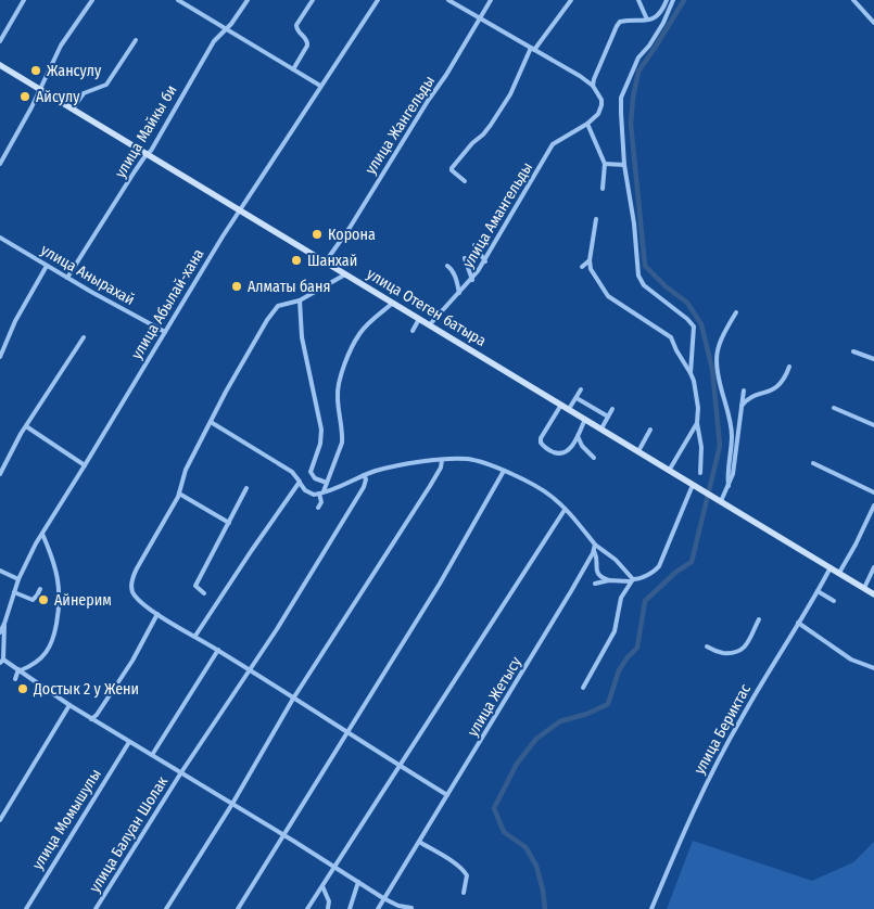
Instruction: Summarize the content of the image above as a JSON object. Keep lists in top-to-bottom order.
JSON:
{
  "streets": {
    "main road": ["улица Отеген батыра"],
    "street": [
      "улица Жангельды",
      "улица Майкы би",
      "улица Амангельды",
      "улица Анырахай",
      "улица Абылай-хана",
      "улица Жетысу",
      "улица Бериктас",
      "улица Момышулы",
      "улица Балуан Шолак"
    ]
  },
  "crossings": [
    ["улица Жангельды", "улица Отеген батыра"],
    ["улица Майкы би", "улица Анырахай"],
    ["улица Майкы би", "улица Отеген батыра"],
    ["улица Амангельды", "улица Отеген батыра"],
    ["улица Анырахай", "улица Абылай-хана"],
    ["улица Абылай-хана", "улица Отеген батыра"],
    ["улица Отеген батыра", "улица Бериктас"]
  ],
  "places": [
    "Жансулу",
    "Айсулу",
    "Корона",
    "Шанхай",
    "Алматы баня",
    "Айнерим",
    "Достык 2 у Жени"
  ]
}
